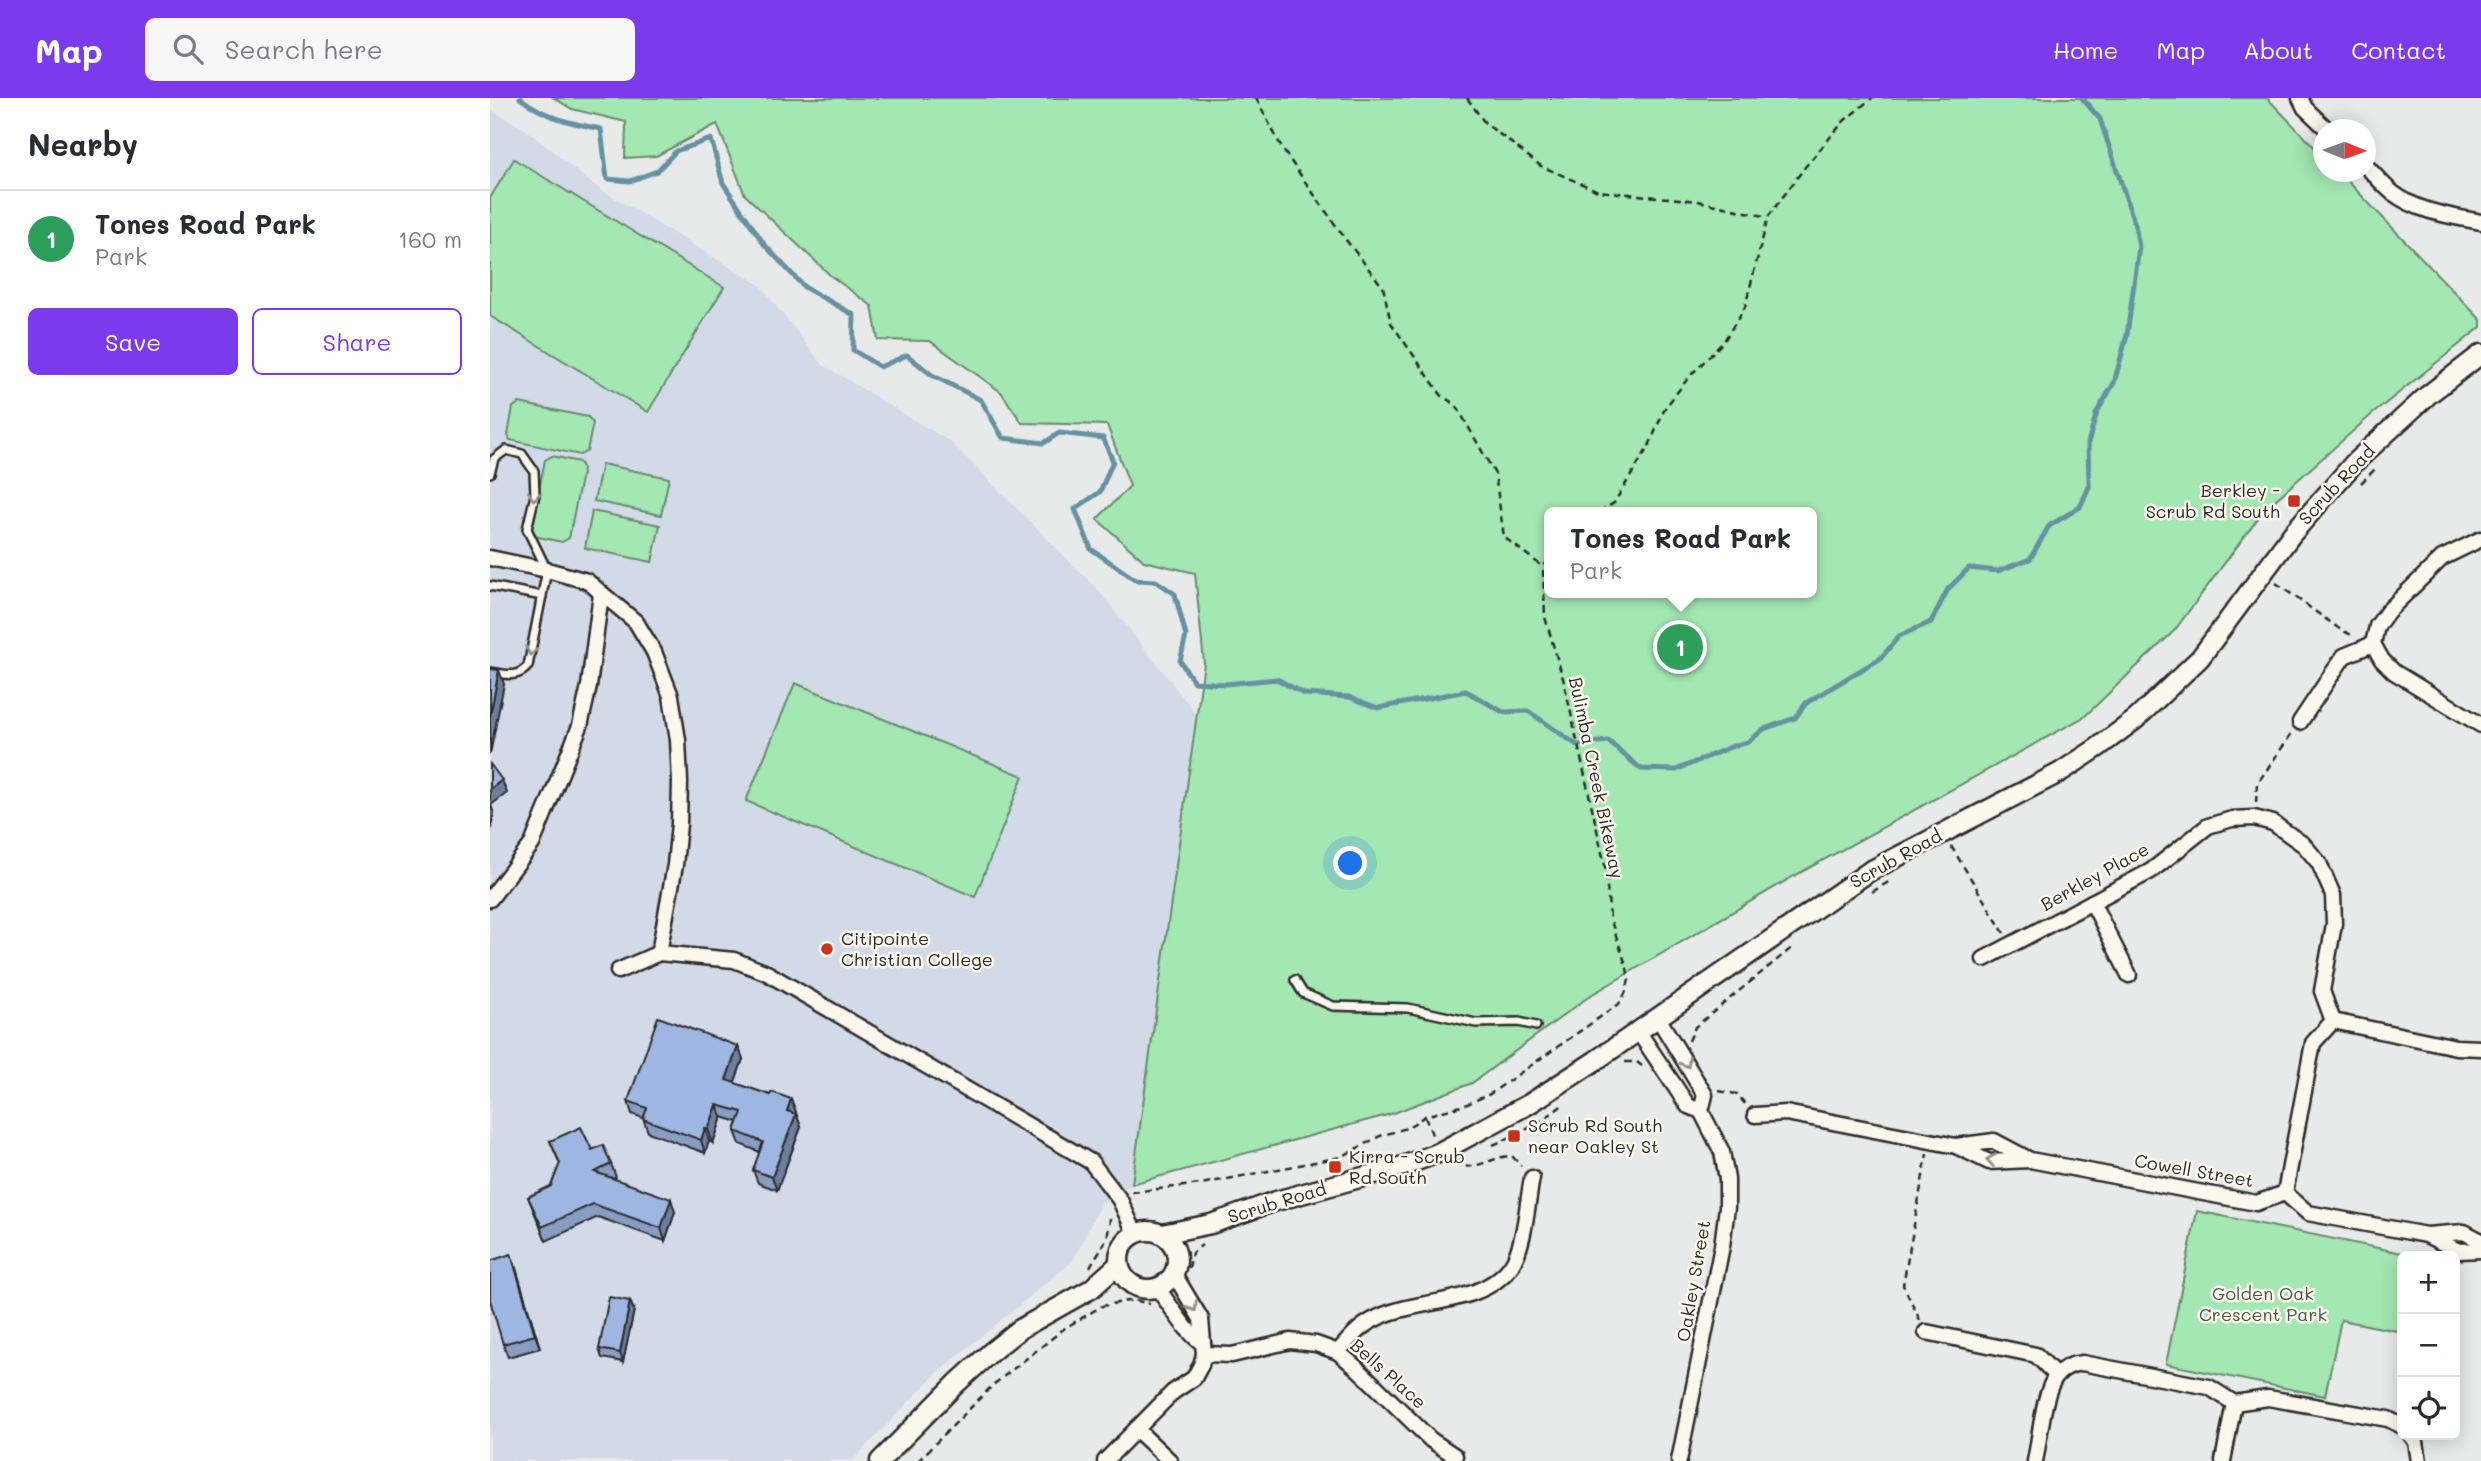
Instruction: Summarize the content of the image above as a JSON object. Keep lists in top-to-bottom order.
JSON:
{
  "streets": {
    "street": [
      "Scrub Road",
      "Berkley Place",
      "Cowell Street",
      "Oakley Street",
      "Bells Place"
    ],
    "path": ["Bulimba Creek Bikeway"]
  },
  "crossings": [
    ["Scrub Road", "Oakley Street"]
  ],
  "parks": ["Golden Oak Crescent Park"],
  "places": {
    "transit": ["Berkley - Scrub Rd South", "Scrub Rd South near Oakley St", "Kirra - Scrub Rd South"],
    "other": ["Citipointe Christian College"]
  },
  "north": "right",
  "page": {
    "header": "Map",
    "search": "Search here",
    "nav": [
      "Home",
      "Map",
      "About",
      "Contact"
    ],
    "heading": "Nearby",
    "list": [
      {
        "mark": "1",
        "name": "Tones Road Park",
        "note": "Park",
        "value": "160 m"
      }
    ],
    "buttons": ["Save", "Share"],
    "popup": ["Tones Road Park", "Park"],
    "pins": "1",
    "map_buttons": ["+", "−"]
  }
}
